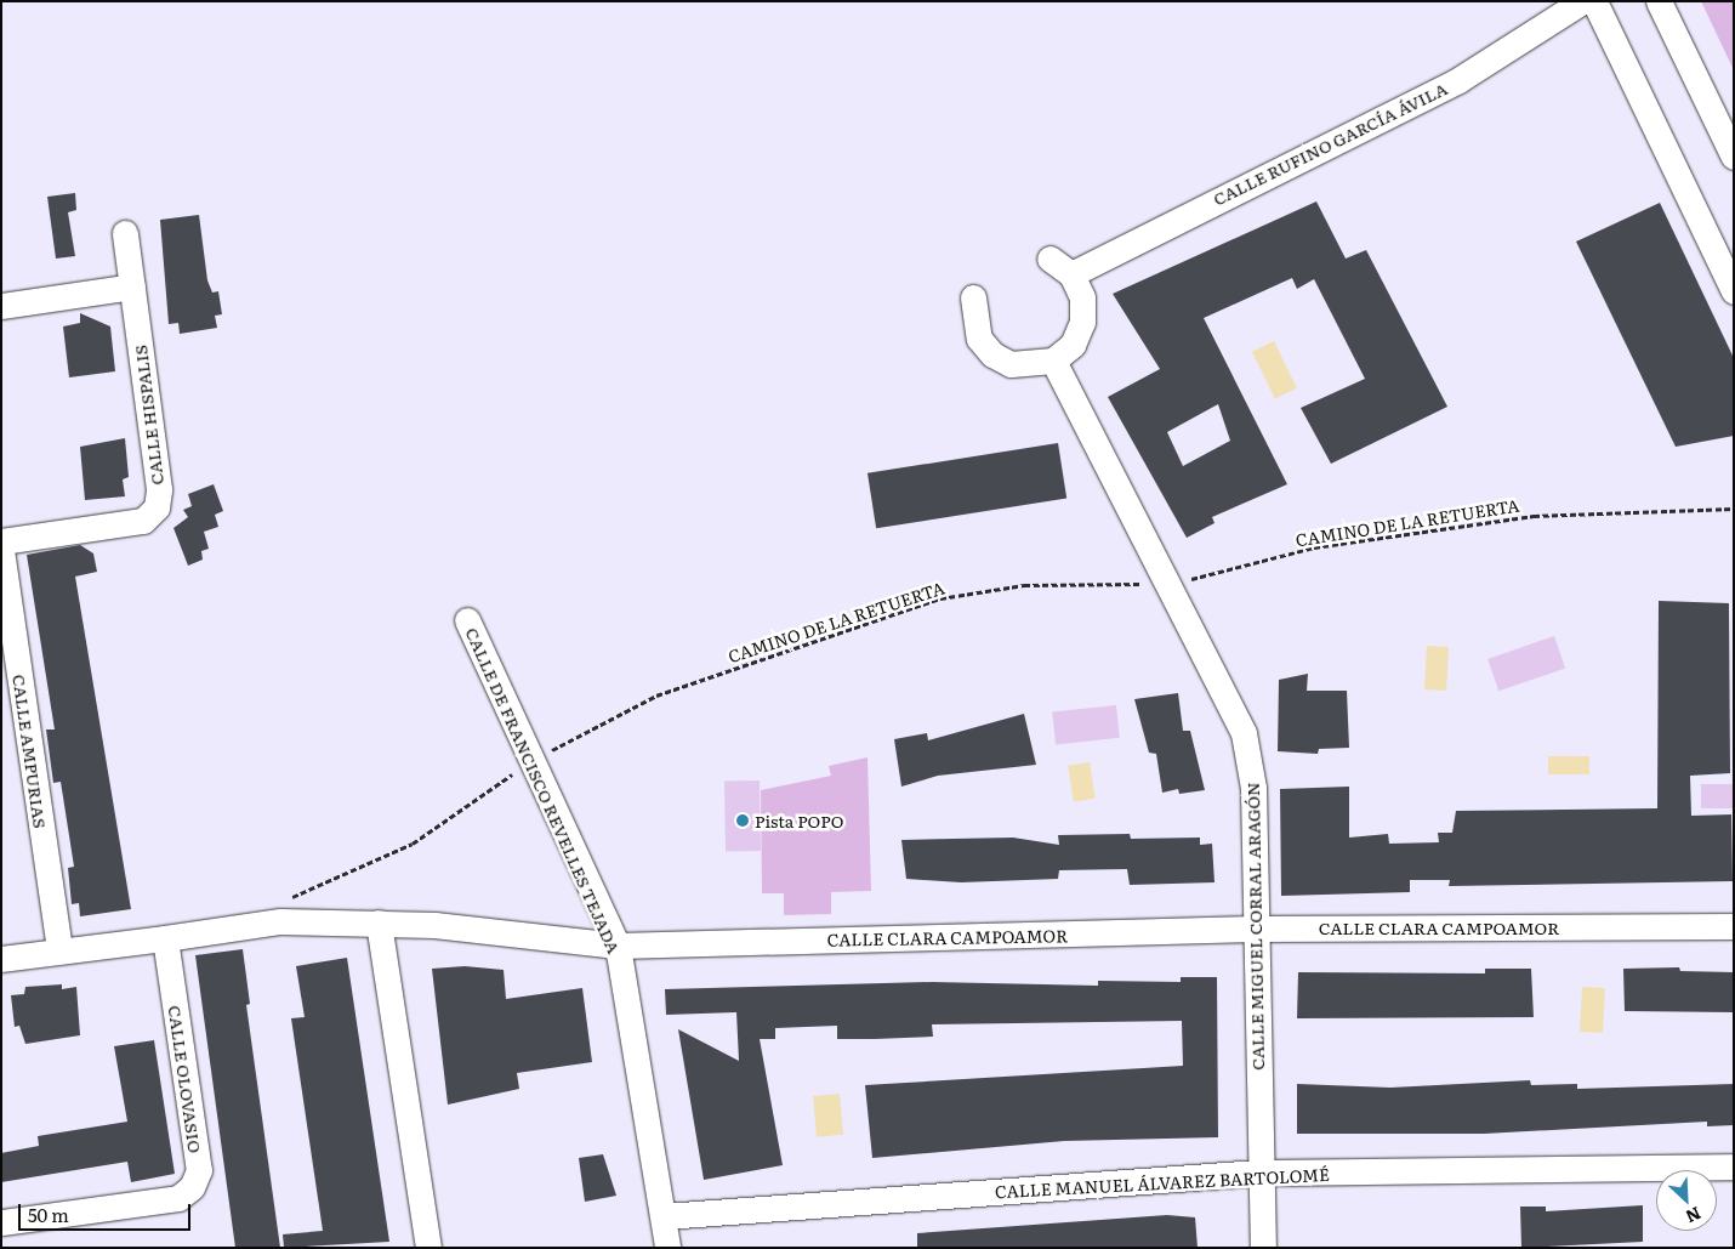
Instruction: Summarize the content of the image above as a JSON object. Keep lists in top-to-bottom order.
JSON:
{
  "streets": {
    "street": [
      "CALLE RUFINO GARCÍA ÁVILA",
      "CALLE HISPALIS",
      "CALLE AMPURIAS",
      "CALLE DE FRANCISCO REVELLES TEJADA",
      "CALLE MIGUEL CORRAL ARAGÓN",
      "CALLE CLARA CAMPOAMOR",
      "CALLE OLOVASIO",
      "CALLE MANUEL ÁLVAREZ BARTOLOMÉ"
    ],
    "path": ["CAMINO DE LA RETUERTA"]
  },
  "crossings": [
    ["CAMINO DE LA RETUERTA", "CALLE DE FRANCISCO REVELLES TEJADA"],
    ["CAMINO DE LA RETUERTA", "CALLE MIGUEL CORRAL ARAGÓN"],
    ["CALLE DE FRANCISCO REVELLES TEJADA", "CALLE CLARA CAMPOAMOR"],
    ["CALLE DE FRANCISCO REVELLES TEJADA", "CALLE MANUEL ÁLVAREZ BARTOLOMÉ"],
    ["CALLE MIGUEL CORRAL ARAGÓN", "CALLE CLARA CAMPOAMOR"],
    ["CALLE MIGUEL CORRAL ARAGÓN", "CALLE MANUEL ÁLVAREZ BARTOLOMÉ"],
    ["CALLE CLARA CAMPOAMOR", "CALLE OLOVASIO"]
  ],
  "places": ["Pista POPO"],
  "scale_bar": "50 m",
  "north": "bottom right"
}
